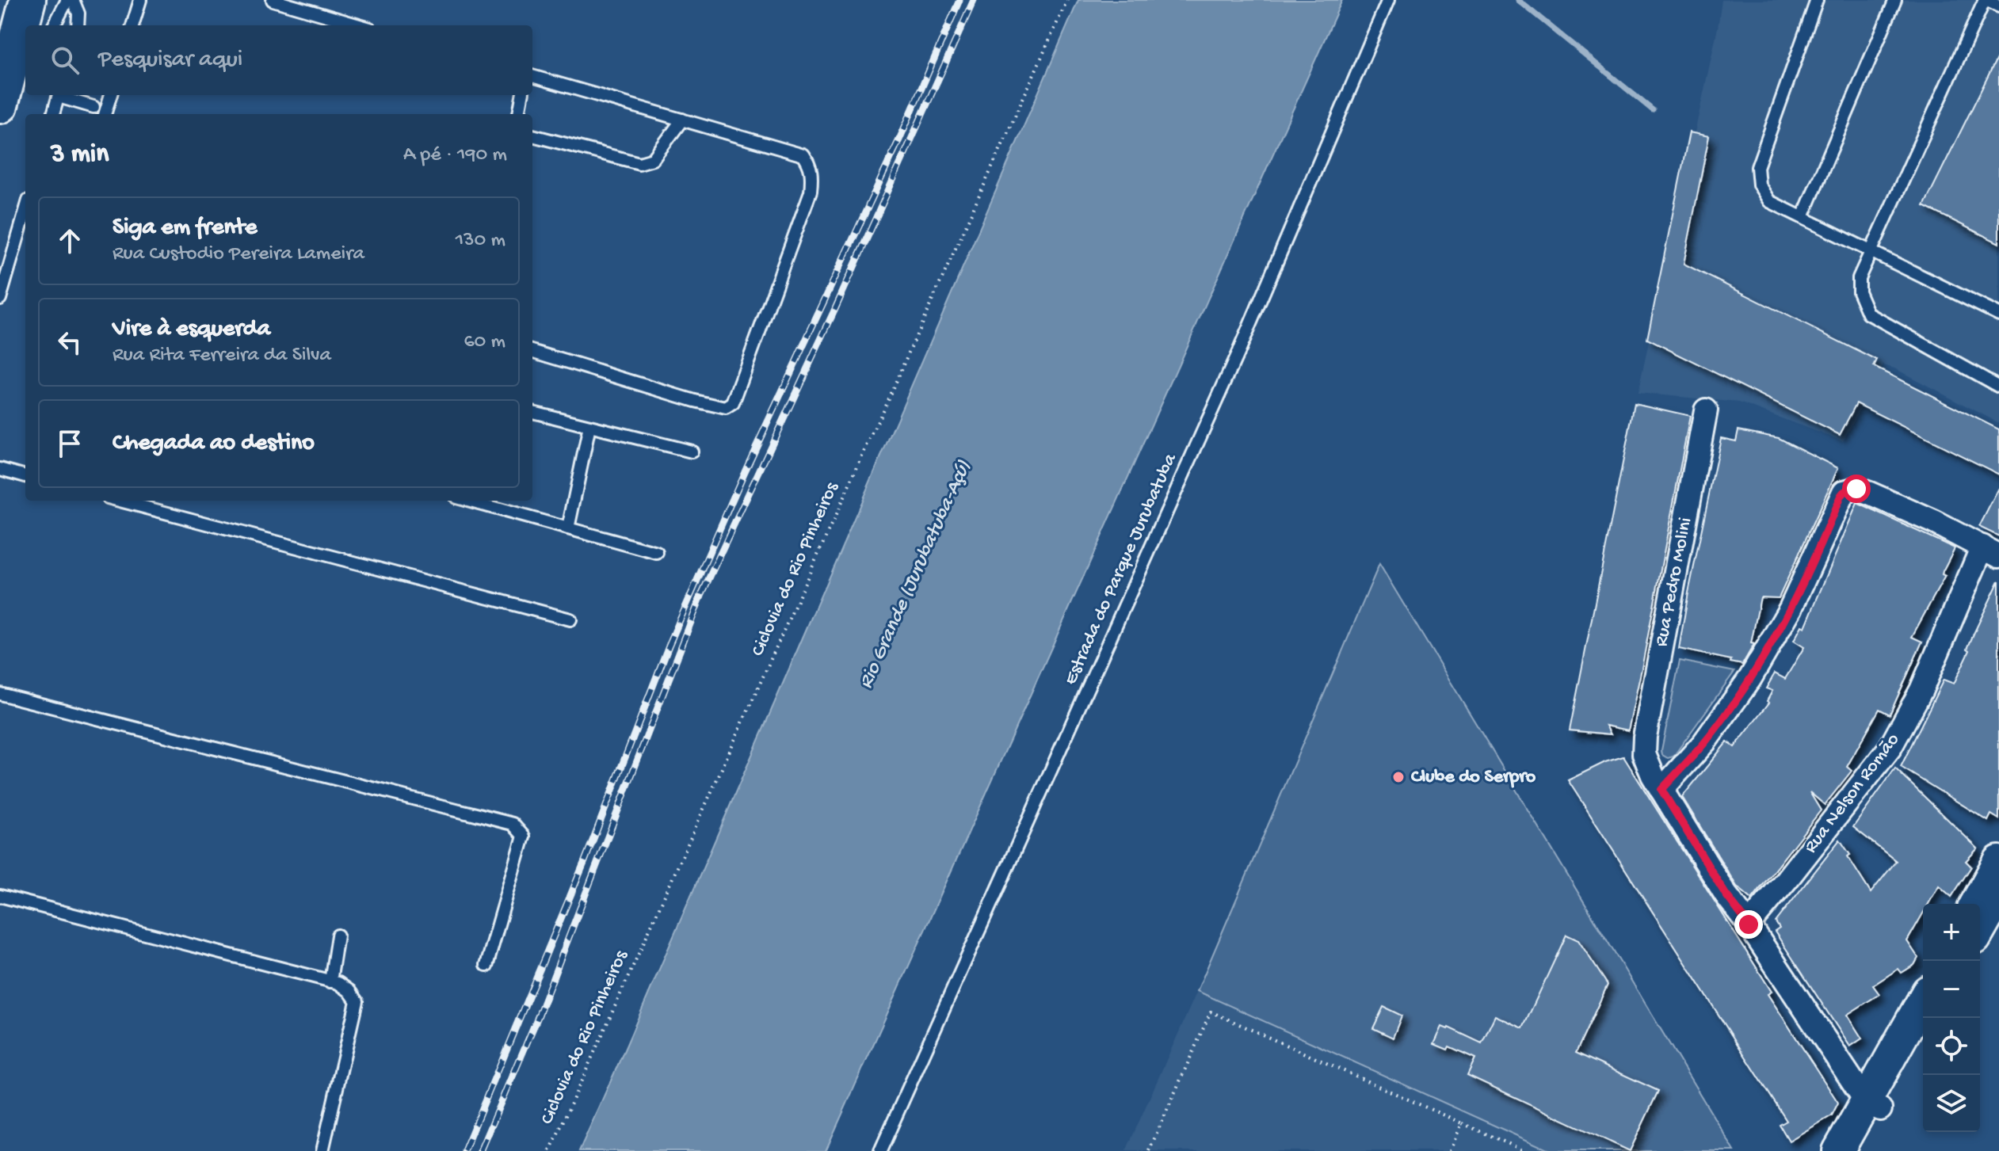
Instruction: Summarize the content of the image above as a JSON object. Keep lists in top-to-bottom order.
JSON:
{
  "streets": {
    "street": ["Rua Pedro Molini", "Rua Nelson Romão"],
    "lane": ["Estrada do Parque Jurubatuba"],
    "path": ["Ciclovia do Rio Pinheiros"]
  },
  "water": ["Rio Grande (Jurubatuba-Açú)"],
  "places": ["Clube do Serpro"],
  "page": {
    "search": "Pesquisar aqui",
    "heading": ["3 min", "A pé · 190 m"],
    "list": [
      ["Siga em frente", "Rua Custodio Pereira Lameira", "130 m"],
      ["Vire à esquerda", "Rua Rita Ferreira da Silva", "60 m"],
      "Chegada ao destino"
    ],
    "map_buttons": ["+", "−"]
  }
}
